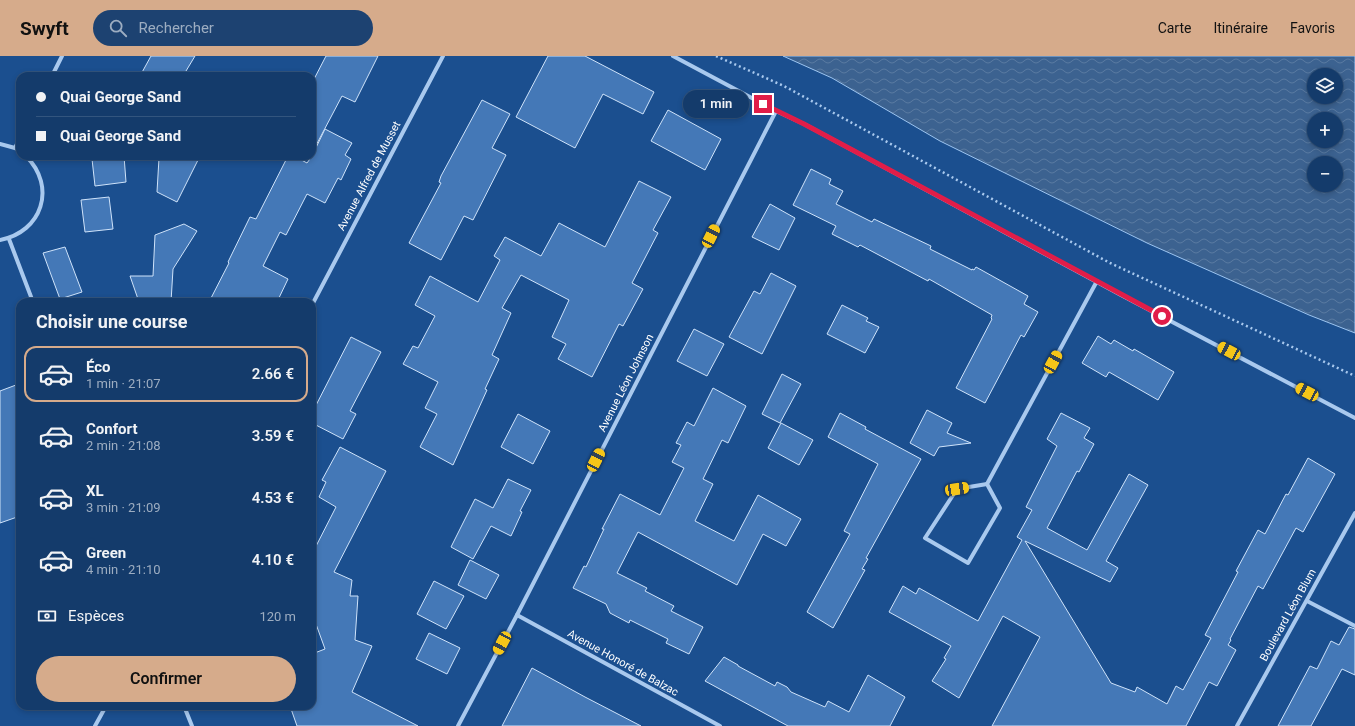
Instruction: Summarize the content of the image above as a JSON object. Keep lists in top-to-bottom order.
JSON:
{
  "streets": {
    "street": [
      "Avenue Alfred de Musset",
      "Avenue Léon Johnson",
      "Boulevard Léon Blum",
      "Avenue Honoré de Balzac"
    ]
  },
  "crossings": [
    ["Avenue Léon Johnson", "Avenue Honoré de Balzac"]
  ],
  "page": {
    "header": "Swyft",
    "search": "Rechercher",
    "nav": ["Carte", "Itinéraire", "Favoris"],
    "map_buttons": ["+", "−"],
    "banner": ["Quai George Sand", "Quai George Sand"],
    "bubble": "1 min",
    "heading": "Choisir une course",
    "list": [
      {
        "name": "Éco",
        "note": "1 min · 21:07",
        "value": "2.66 €"
      },
      {
        "name": "Confort",
        "note": "2 min · 21:08",
        "value": "3.59 €"
      },
      {
        "name": "XL",
        "note": "3 min · 21:09",
        "value": "4.53 €"
      },
      {
        "name": "Green",
        "note": "4 min · 21:10",
        "value": "4.10 €"
      }
    ],
    "pay": ["Espèces", "120 m"],
    "buttons": "Confirmer"
  }
}
